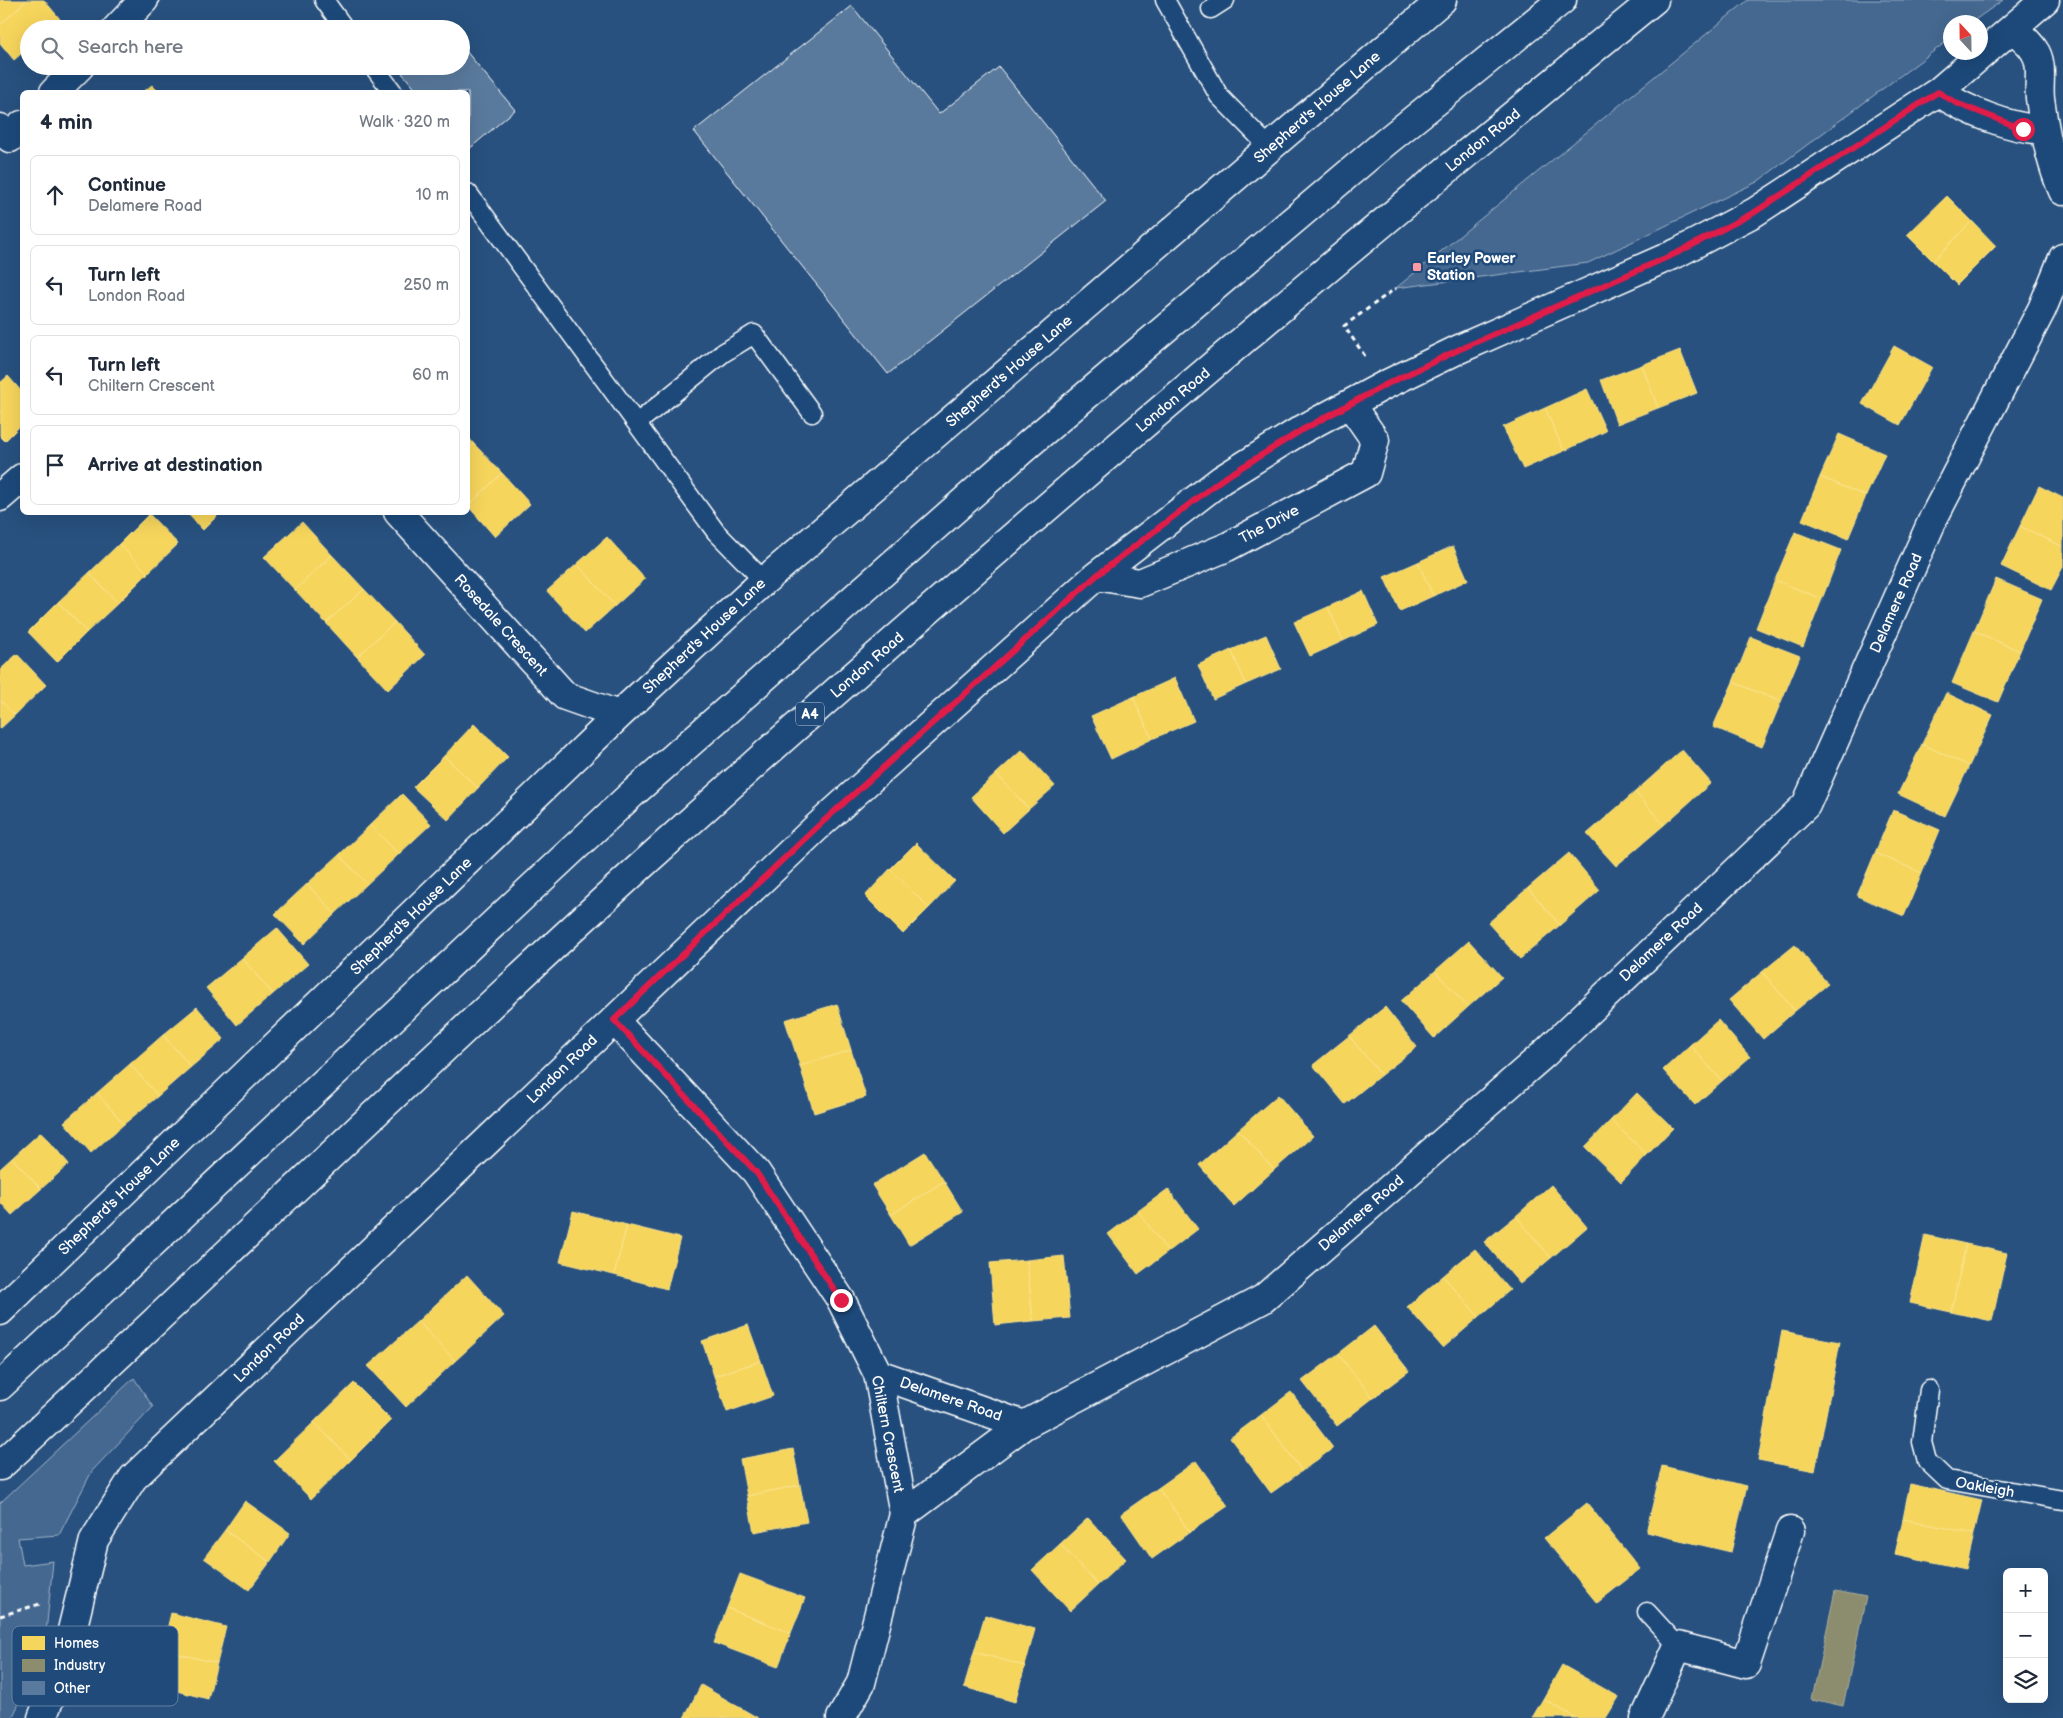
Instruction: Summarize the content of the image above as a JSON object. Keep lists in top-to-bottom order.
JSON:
{
  "streets": {
    "street": [
      "Shepherd's House Lane",
      "London Road",
      "The Drive",
      "Delamere Road",
      "Rosedale Crescent",
      "A4",
      "Chiltern Crescent"
    ],
    "lane": ["Oakleigh"]
  },
  "crossings": [
    ["Shepherd's House Lane", "Rosedale Crescent"],
    ["London Road", "The Drive"],
    ["London Road", "Chiltern Crescent"],
    ["Delamere Road", "Chiltern Crescent"]
  ],
  "places": {
    "transit": ["Earley Power Station"]
  },
  "legend": ["Homes", "Industry", "Other"],
  "north": "top",
  "page": {
    "search": "Search here",
    "heading": ["4 min", "Walk · 320 m"],
    "list": [
      ["Continue", "Delamere Road", "10 m"],
      ["Turn left", "London Road", "250 m"],
      ["Turn left", "Chiltern Crescent", "60 m"],
      "Arrive at destination"
    ],
    "map_buttons": ["+", "−"]
  }
}
